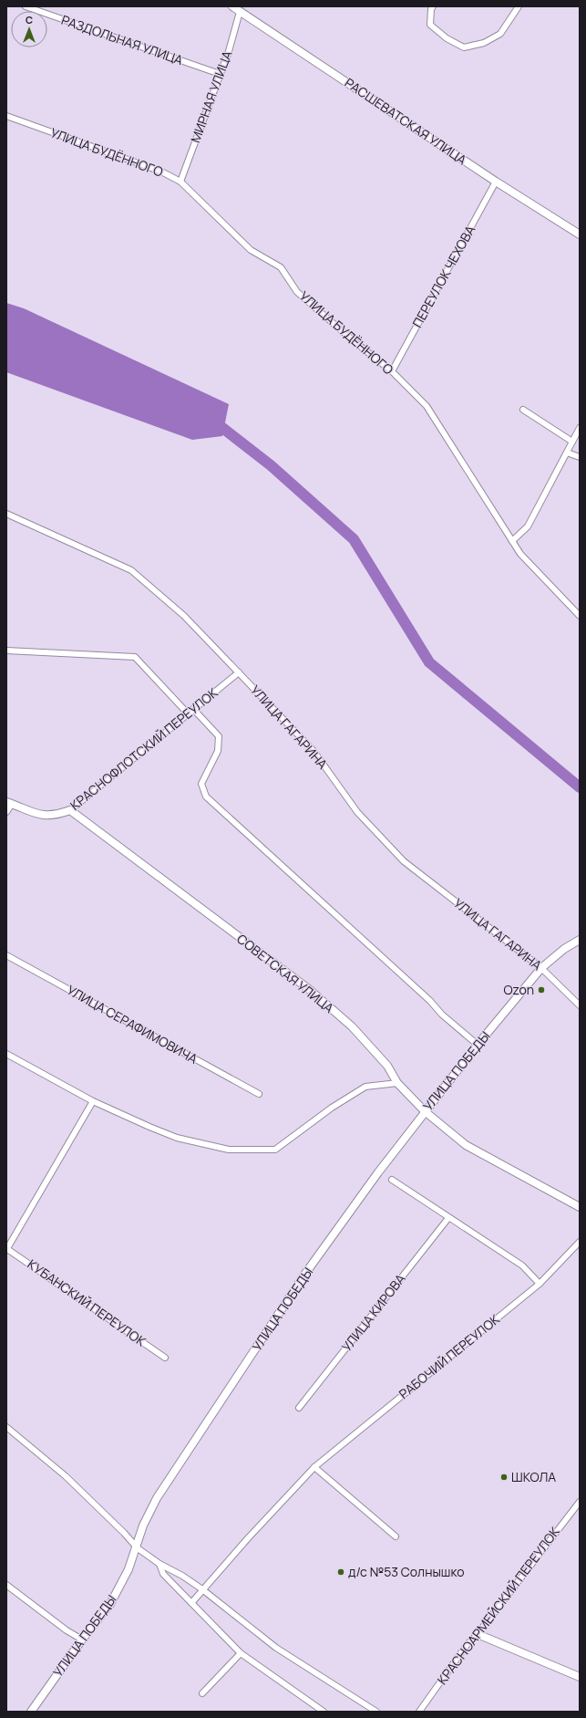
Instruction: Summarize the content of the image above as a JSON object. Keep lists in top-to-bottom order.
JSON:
{
  "streets": {
    "street": [
      "РАЗДОЛЬНАЯ УЛИЦА",
      "МИРНАЯ УЛИЦА",
      "РАСШЕВАТСКАЯ УЛИЦА",
      "УЛИЦА БУДЁННОГО",
      "ПЕРЕУЛОК ЧЕХОВА",
      "УЛИЦА ГАГАРИНА",
      "КРАСНОФЛОТСКИЙ ПЕРЕУЛОК",
      "СОВЕТСКАЯ УЛИЦА",
      "УЛИЦА СЕРАФИМОВИЧА",
      "УЛИЦА ПОБЕДЫ",
      "КУБАНСКИЙ ПЕРЕУЛОК",
      "УЛИЦА КИРОВА",
      "РАБОЧИЙ ПЕРЕУЛОК",
      "КРАСНОАРМЕЙСКИЙ ПЕРЕУЛОК"
    ]
  },
  "crossings": [
    ["РАЗДОЛЬНАЯ УЛИЦА", "МИРНАЯ УЛИЦА"],
    ["МИРНАЯ УЛИЦА", "РАСШЕВАТСКАЯ УЛИЦА"],
    ["МИРНАЯ УЛИЦА", "УЛИЦА БУДЁННОГО"],
    ["РАСШЕВАТСКАЯ УЛИЦА", "ПЕРЕУЛОК ЧЕХОВА"],
    ["УЛИЦА БУДЁННОГО", "ПЕРЕУЛОК ЧЕХОВА"],
    ["УЛИЦА ГАГАРИНА", "КРАСНОФЛОТСКИЙ ПЕРЕУЛОК"],
    ["УЛИЦА ГАГАРИНА", "УЛИЦА ПОБЕДЫ"],
    ["КРАСНОФЛОТСКИЙ ПЕРЕУЛОК", "СОВЕТСКАЯ УЛИЦА"],
    ["СОВЕТСКАЯ УЛИЦА", "УЛИЦА ПОБЕДЫ"]
  ],
  "places": ["Ozon", "ШКОЛА", "д/с №53 Солнышко"],
  "north": "top"
}
